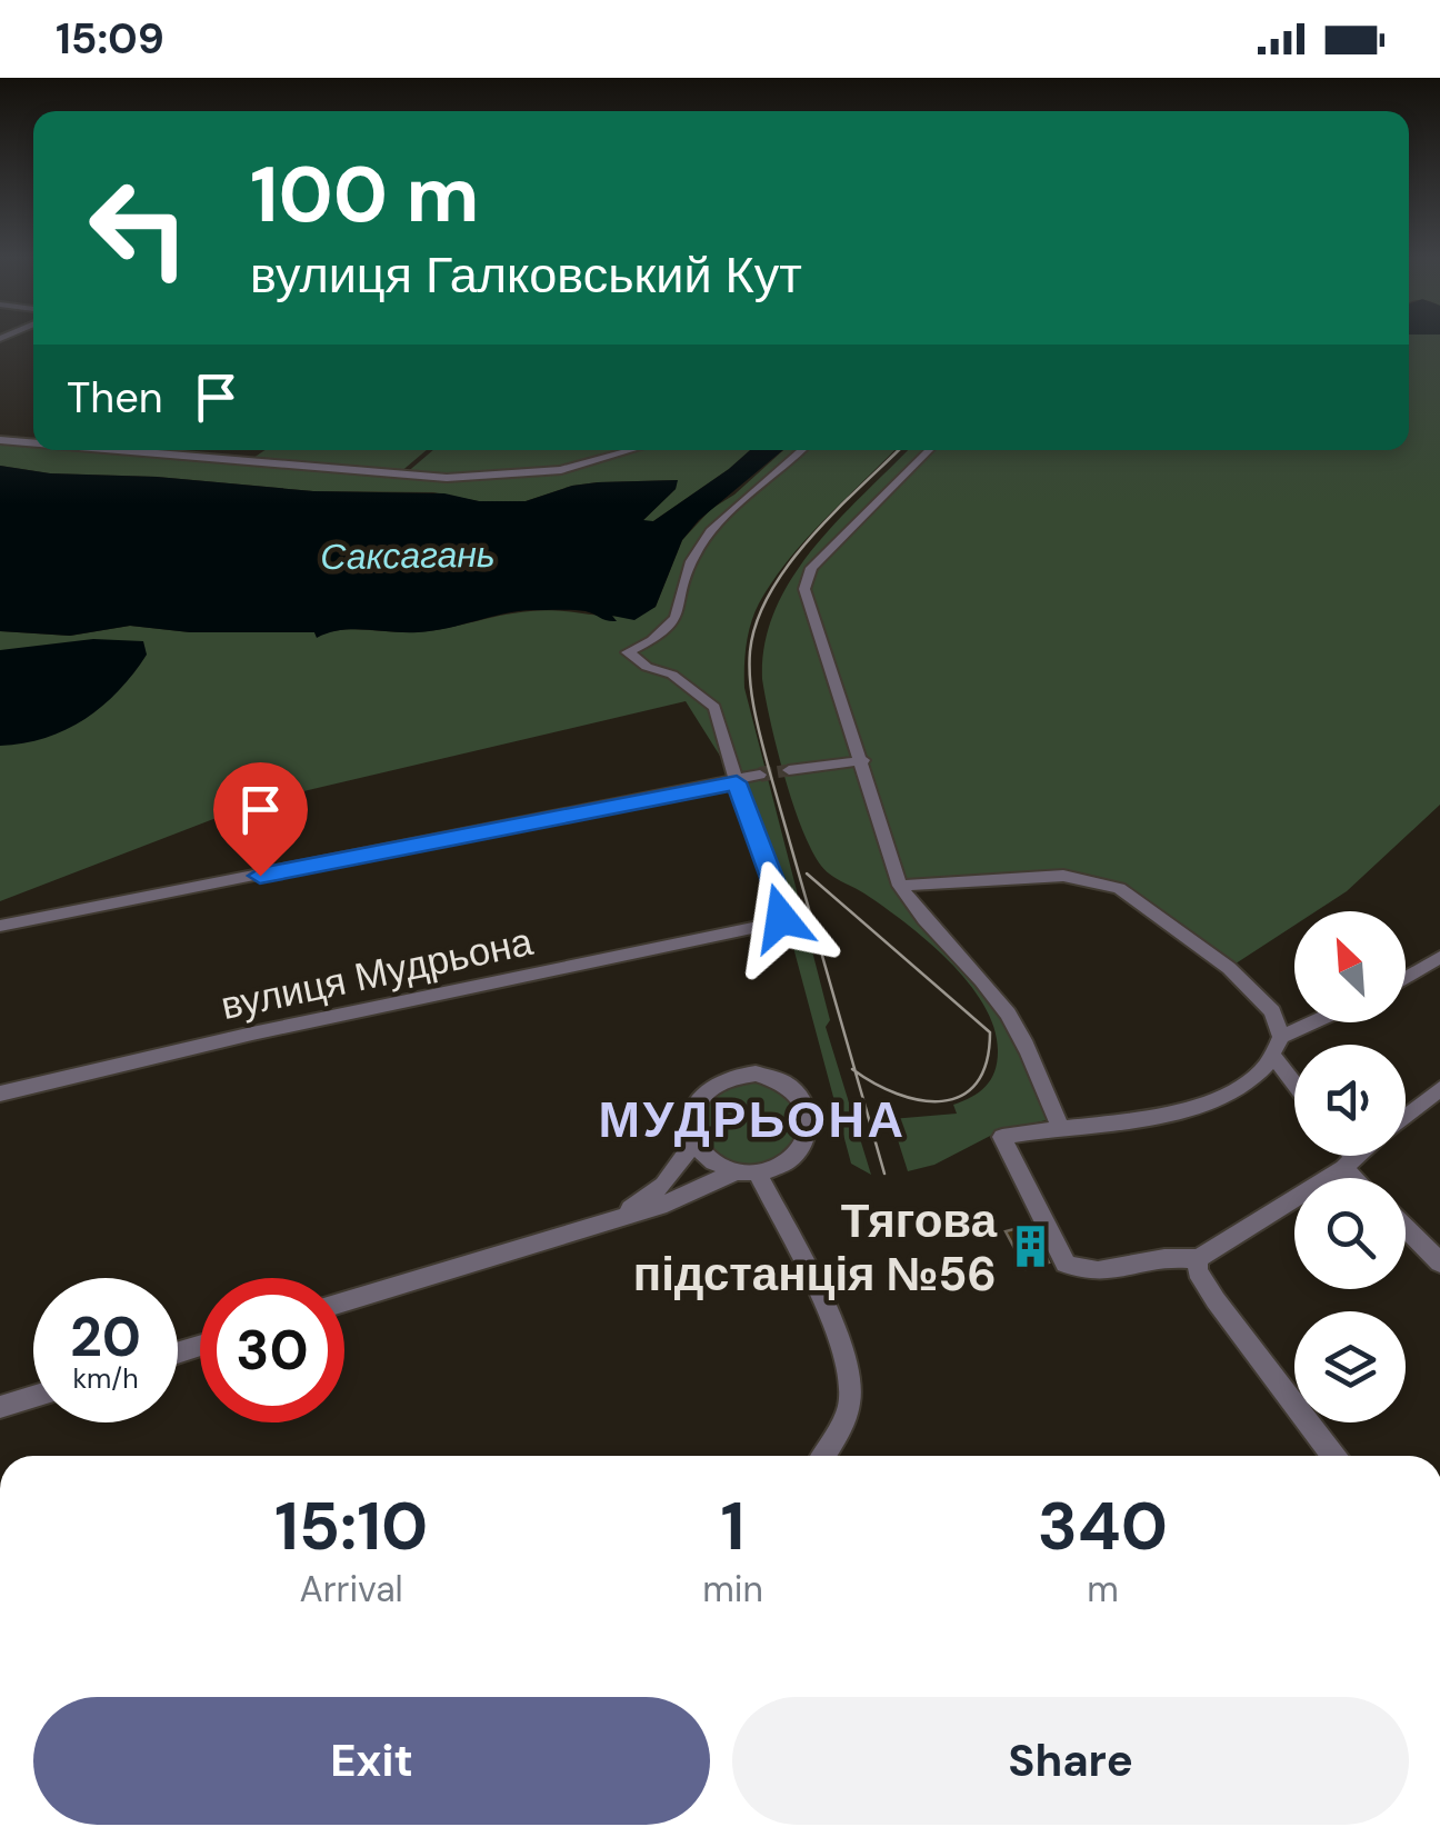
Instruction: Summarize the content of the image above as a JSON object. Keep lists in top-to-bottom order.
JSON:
{
  "streets": {
    "street": ["вулиця Мудрьона"]
  },
  "districts": ["МУДРЬОНА"],
  "water": ["Саксагань"],
  "places": {
    "building": ["Тягова підстанція №56"]
  },
  "north": "top left",
  "page": {
    "status": "15:09",
    "turn": ["100 m", "вулиця Галковський Кут"],
    "then": "Then",
    "speed": "20 km/h",
    "limit": "30",
    "eta": [
      "15:10",
      "Arrival",
      "1",
      "min",
      "340",
      "m"
    ],
    "buttons": ["Exit", "Share"]
  }
}
